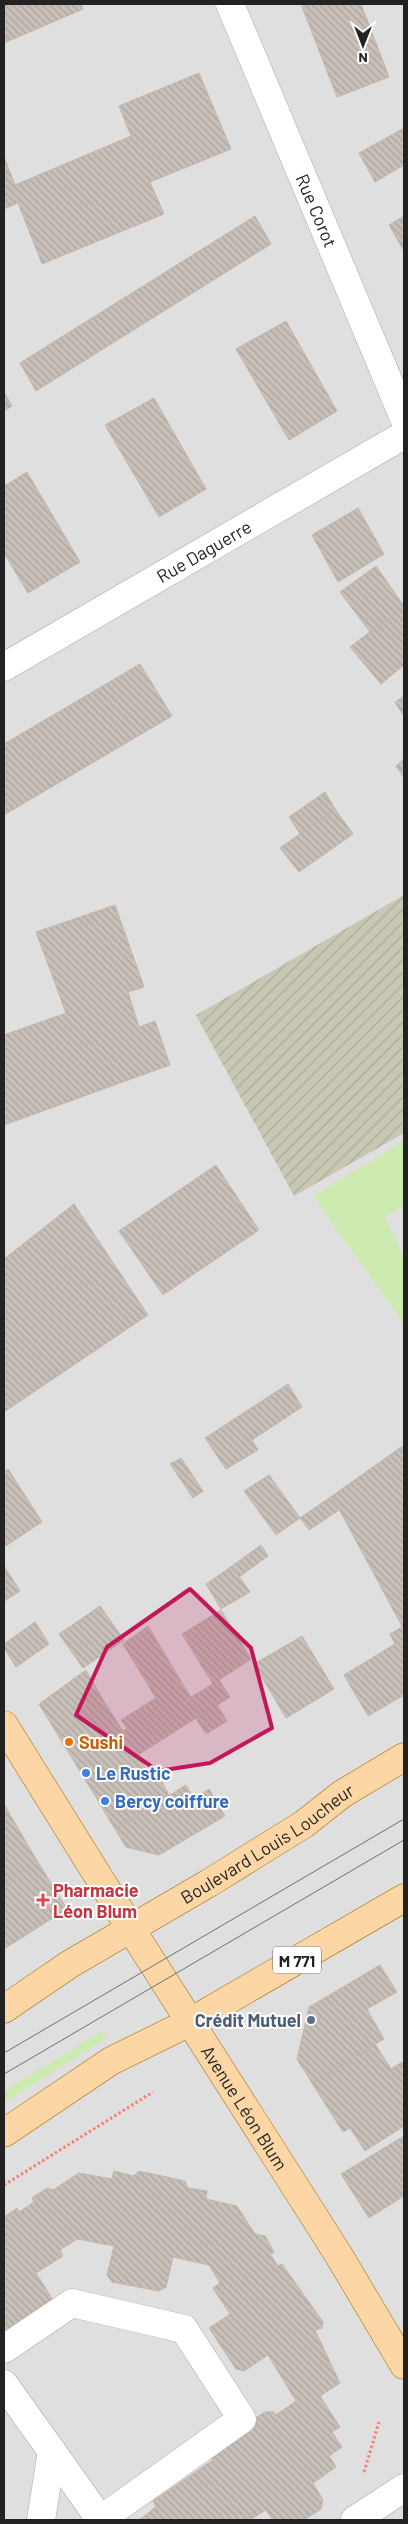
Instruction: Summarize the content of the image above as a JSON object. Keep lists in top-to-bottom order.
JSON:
{
  "streets": {
    "main road": ["Boulevard Louis Loucheur", "M 771", "Avenue Léon Blum"],
    "street": ["Rue Corot", "Rue Daguerre"]
  },
  "crossings": [
    ["Boulevard Louis Loucheur", "Avenue Léon Blum"],
    ["M 771", "Avenue Léon Blum"]
  ],
  "places": {
    "other": [
      "Sushi",
      "Le Rustic",
      "Bercy coiffure",
      "Crédit Mutuel"
    ],
    "health": ["Pharmacie Léon Blum"]
  },
  "north": "bottom"
}
